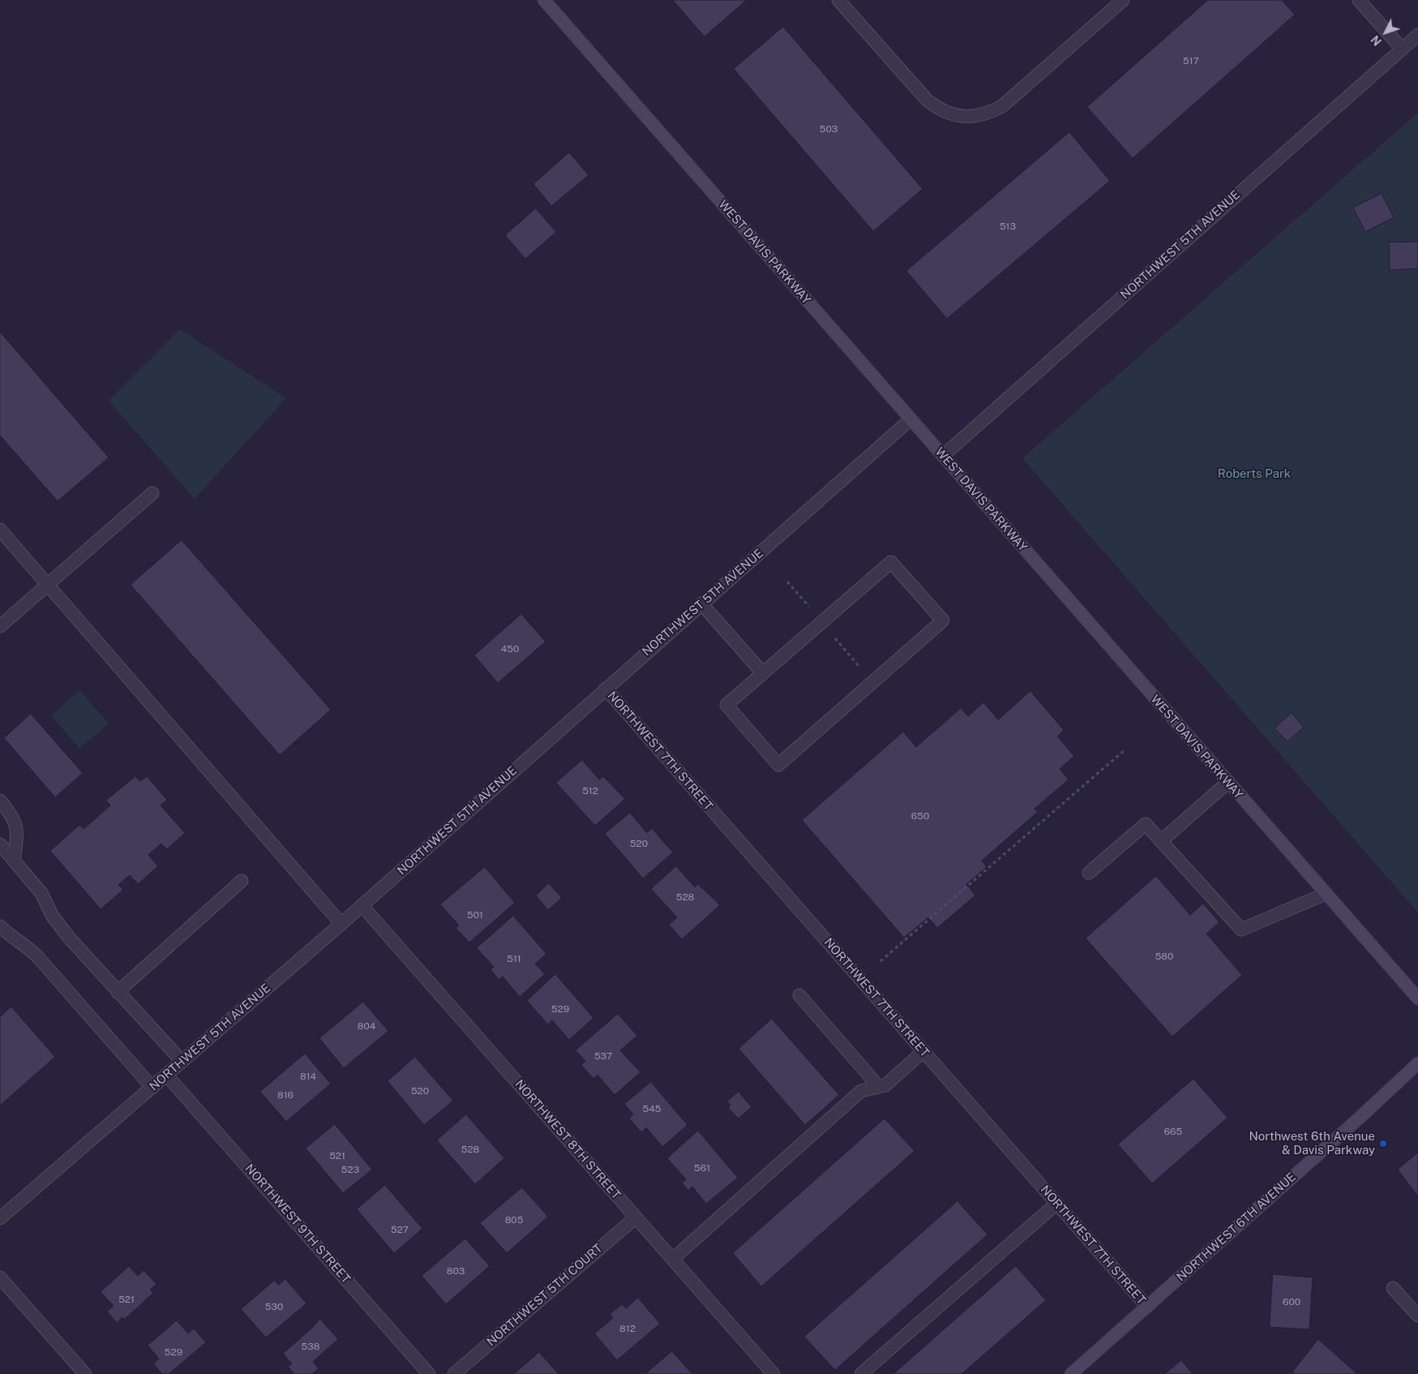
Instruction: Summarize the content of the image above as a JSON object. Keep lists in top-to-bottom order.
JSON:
{
  "streets": {
    "street": [
      "NORTHWEST 5TH AVENUE",
      "WEST DAVIS PARKWAY",
      "NORTHWEST 7TH STREET",
      "NORTHWEST 8TH STREET",
      "NORTHWEST 9TH STREET",
      "NORTHWEST 6TH AVENUE",
      "NORTHWEST 5TH COURT"
    ]
  },
  "crossings": [
    ["NORTHWEST 5TH AVENUE", "WEST DAVIS PARKWAY"],
    ["NORTHWEST 5TH AVENUE", "NORTHWEST 7TH STREET"],
    ["NORTHWEST 5TH AVENUE", "NORTHWEST 8TH STREET"],
    ["NORTHWEST 5TH AVENUE", "NORTHWEST 9TH STREET"],
    ["NORTHWEST 7TH STREET", "NORTHWEST 6TH AVENUE"],
    ["NORTHWEST 8TH STREET", "NORTHWEST 5TH COURT"]
  ],
  "parks": ["Roberts Park"],
  "places": ["Northwest 6th Avenue & Davis Parkway"],
  "house_numbers": [
    "517",
    "503",
    "513",
    "450",
    "512",
    "650",
    "520",
    "528",
    "501",
    "580",
    "511",
    "529",
    "804",
    "537",
    "814",
    "520",
    "816",
    "545",
    "665",
    "528",
    "521",
    "561",
    "523",
    "805",
    "527",
    "803",
    "521",
    "600",
    "530",
    "812",
    "538",
    "529"
  ],
  "north": "bottom left"
}
